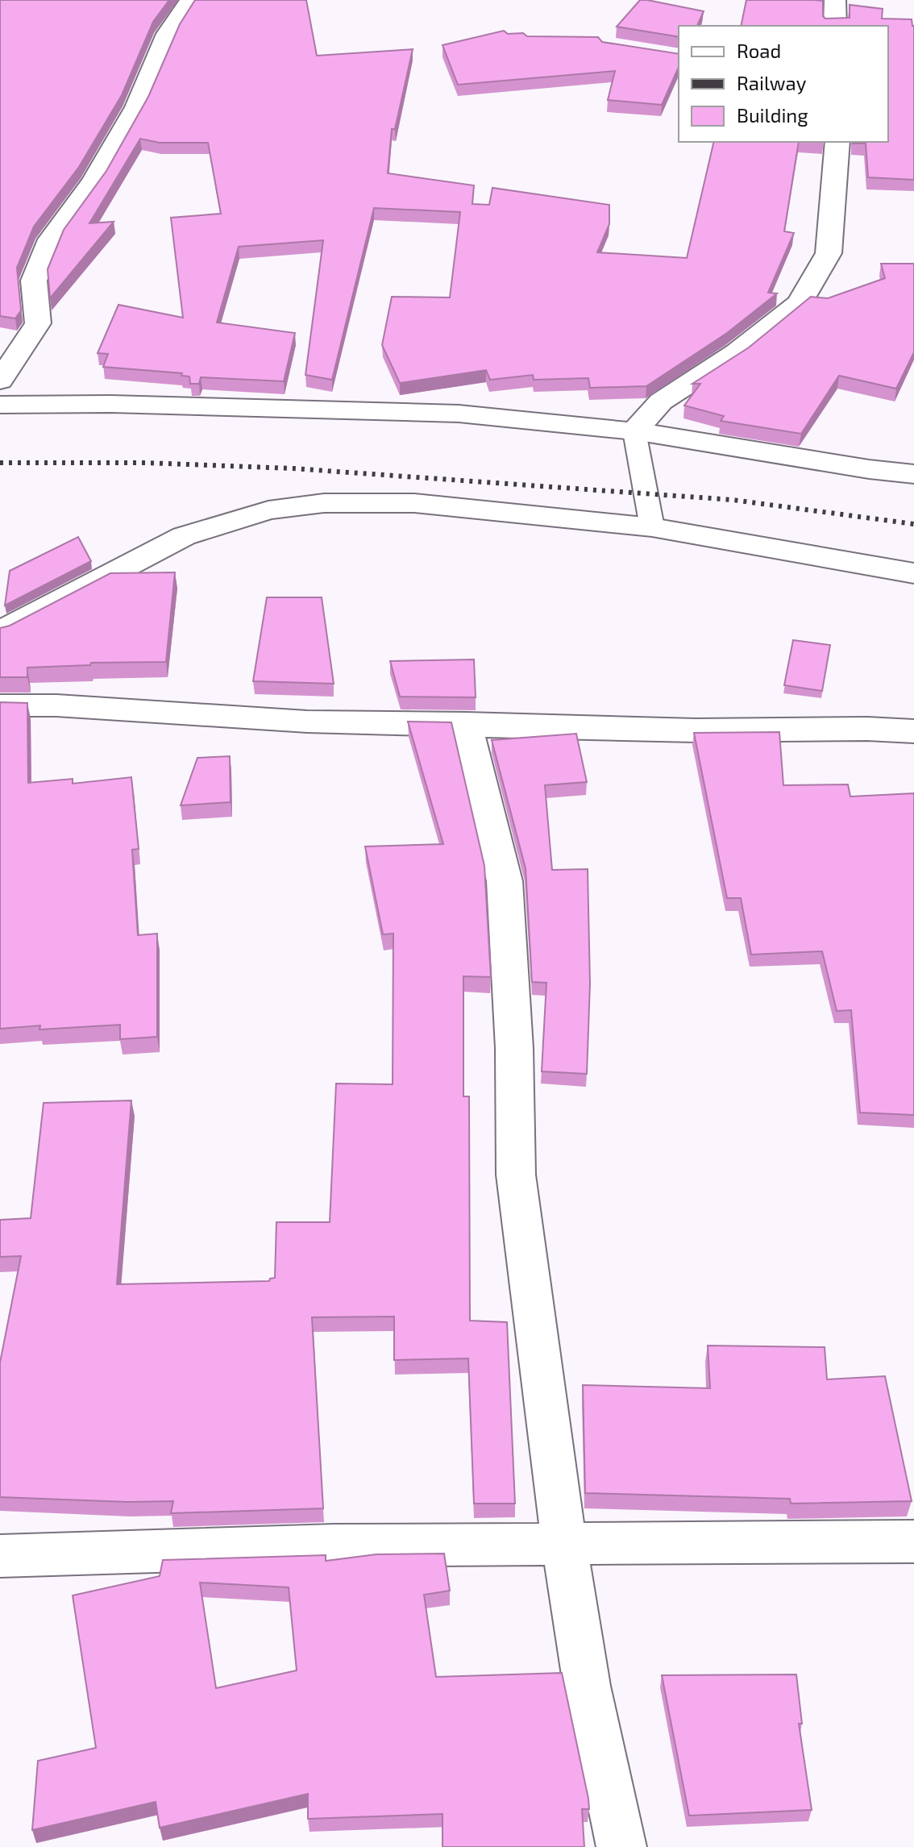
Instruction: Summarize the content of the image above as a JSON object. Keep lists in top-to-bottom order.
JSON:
{
  "legend": ["Road", "Railway", "Building"]
}
